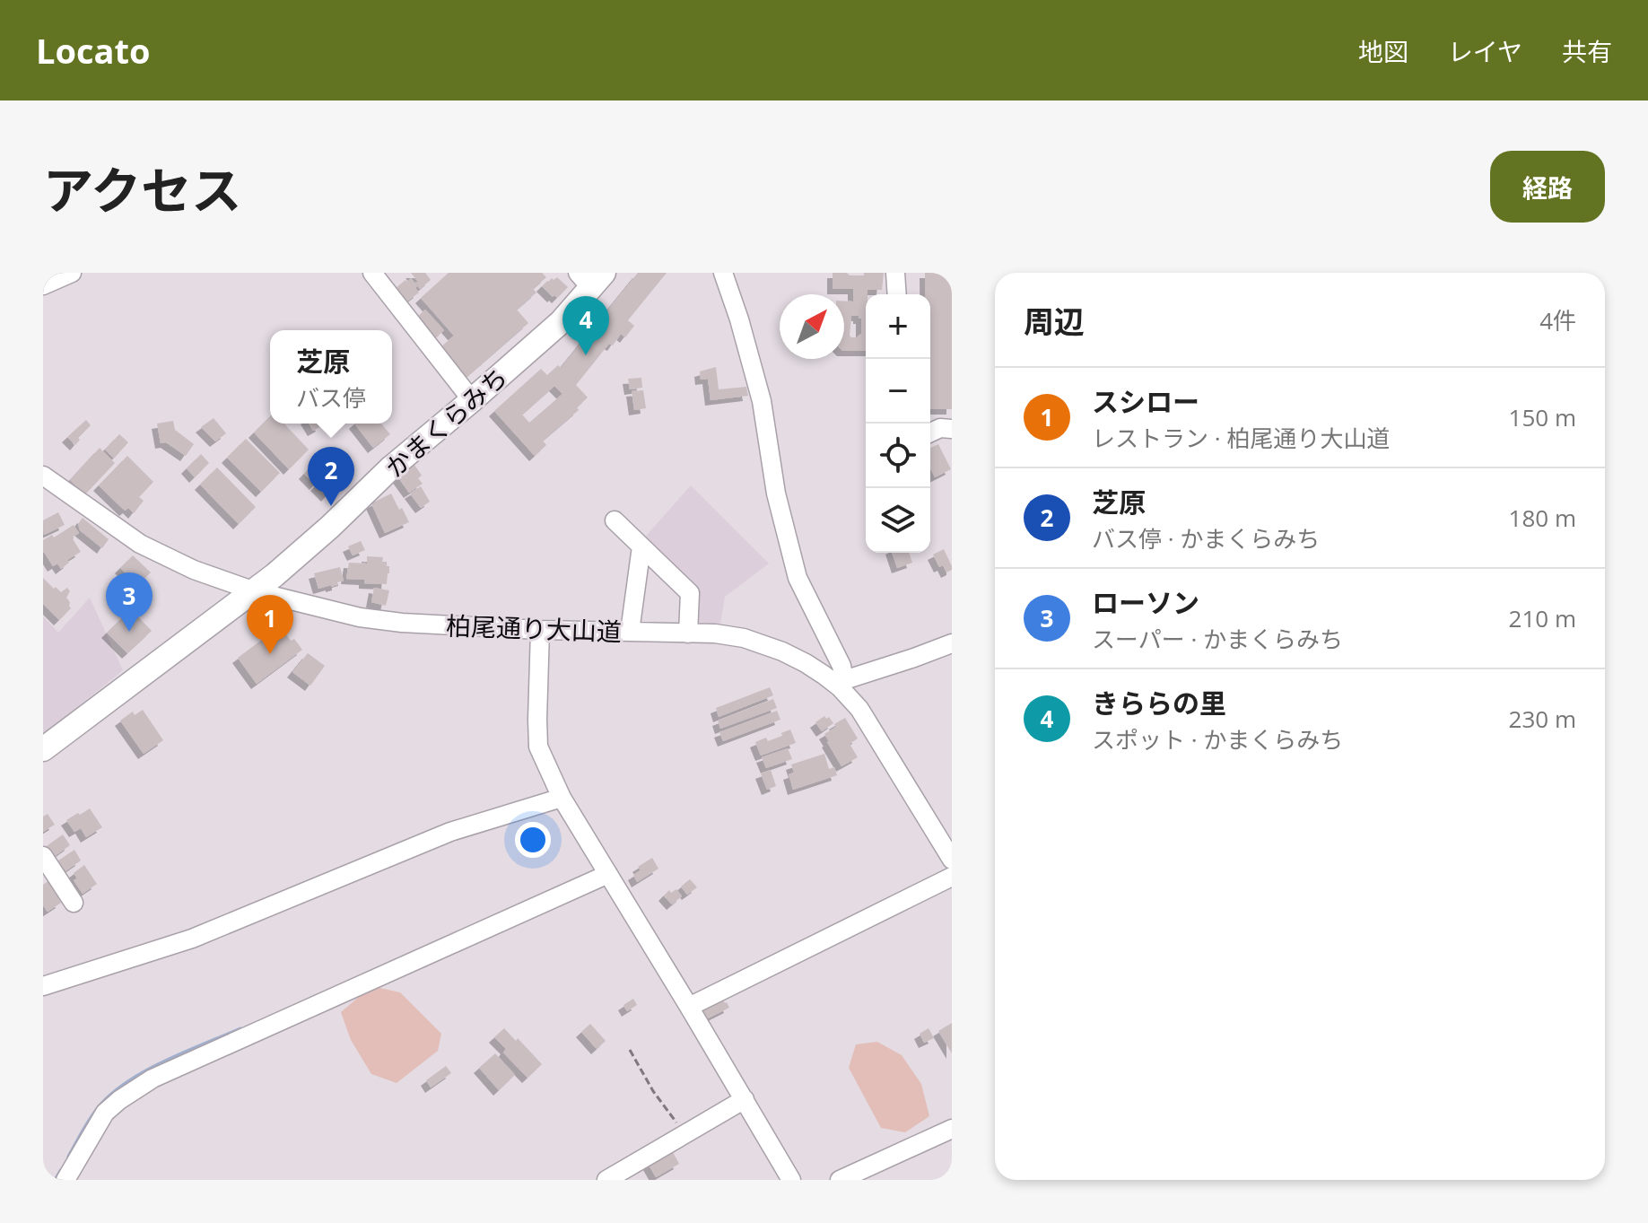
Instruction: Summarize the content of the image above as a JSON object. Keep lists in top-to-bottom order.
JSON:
{
  "streets": {
    "main road": ["かまくらみち"],
    "street": ["柏尾通り大山道"]
  },
  "crossings": [
    ["かまくらみち", "柏尾通り大山道"]
  ],
  "north": "top right",
  "page": {
    "header": "Locato",
    "nav": ["地図", "レイヤ", "共有"],
    "title": "アクセス",
    "buttons": "経路",
    "heading": ["周辺", "4件"],
    "map_buttons": ["+", "−"],
    "pins": [
      "4",
      "2",
      "3",
      "1"
    ],
    "popup": ["芝原", "バス停"],
    "list": [
      {
        "mark": "1",
        "name": "スシロー",
        "note": "レストラン · 柏尾通り大山道",
        "value": "150 m"
      },
      {
        "mark": "2",
        "name": "芝原",
        "note": "バス停 · かまくらみち",
        "value": "180 m"
      },
      {
        "mark": "3",
        "name": "ローソン",
        "note": "スーパー · かまくらみち",
        "value": "210 m"
      },
      {
        "mark": "4",
        "name": "きららの里",
        "note": "スポット · かまくらみち",
        "value": "230 m"
      }
    ]
  }
}
